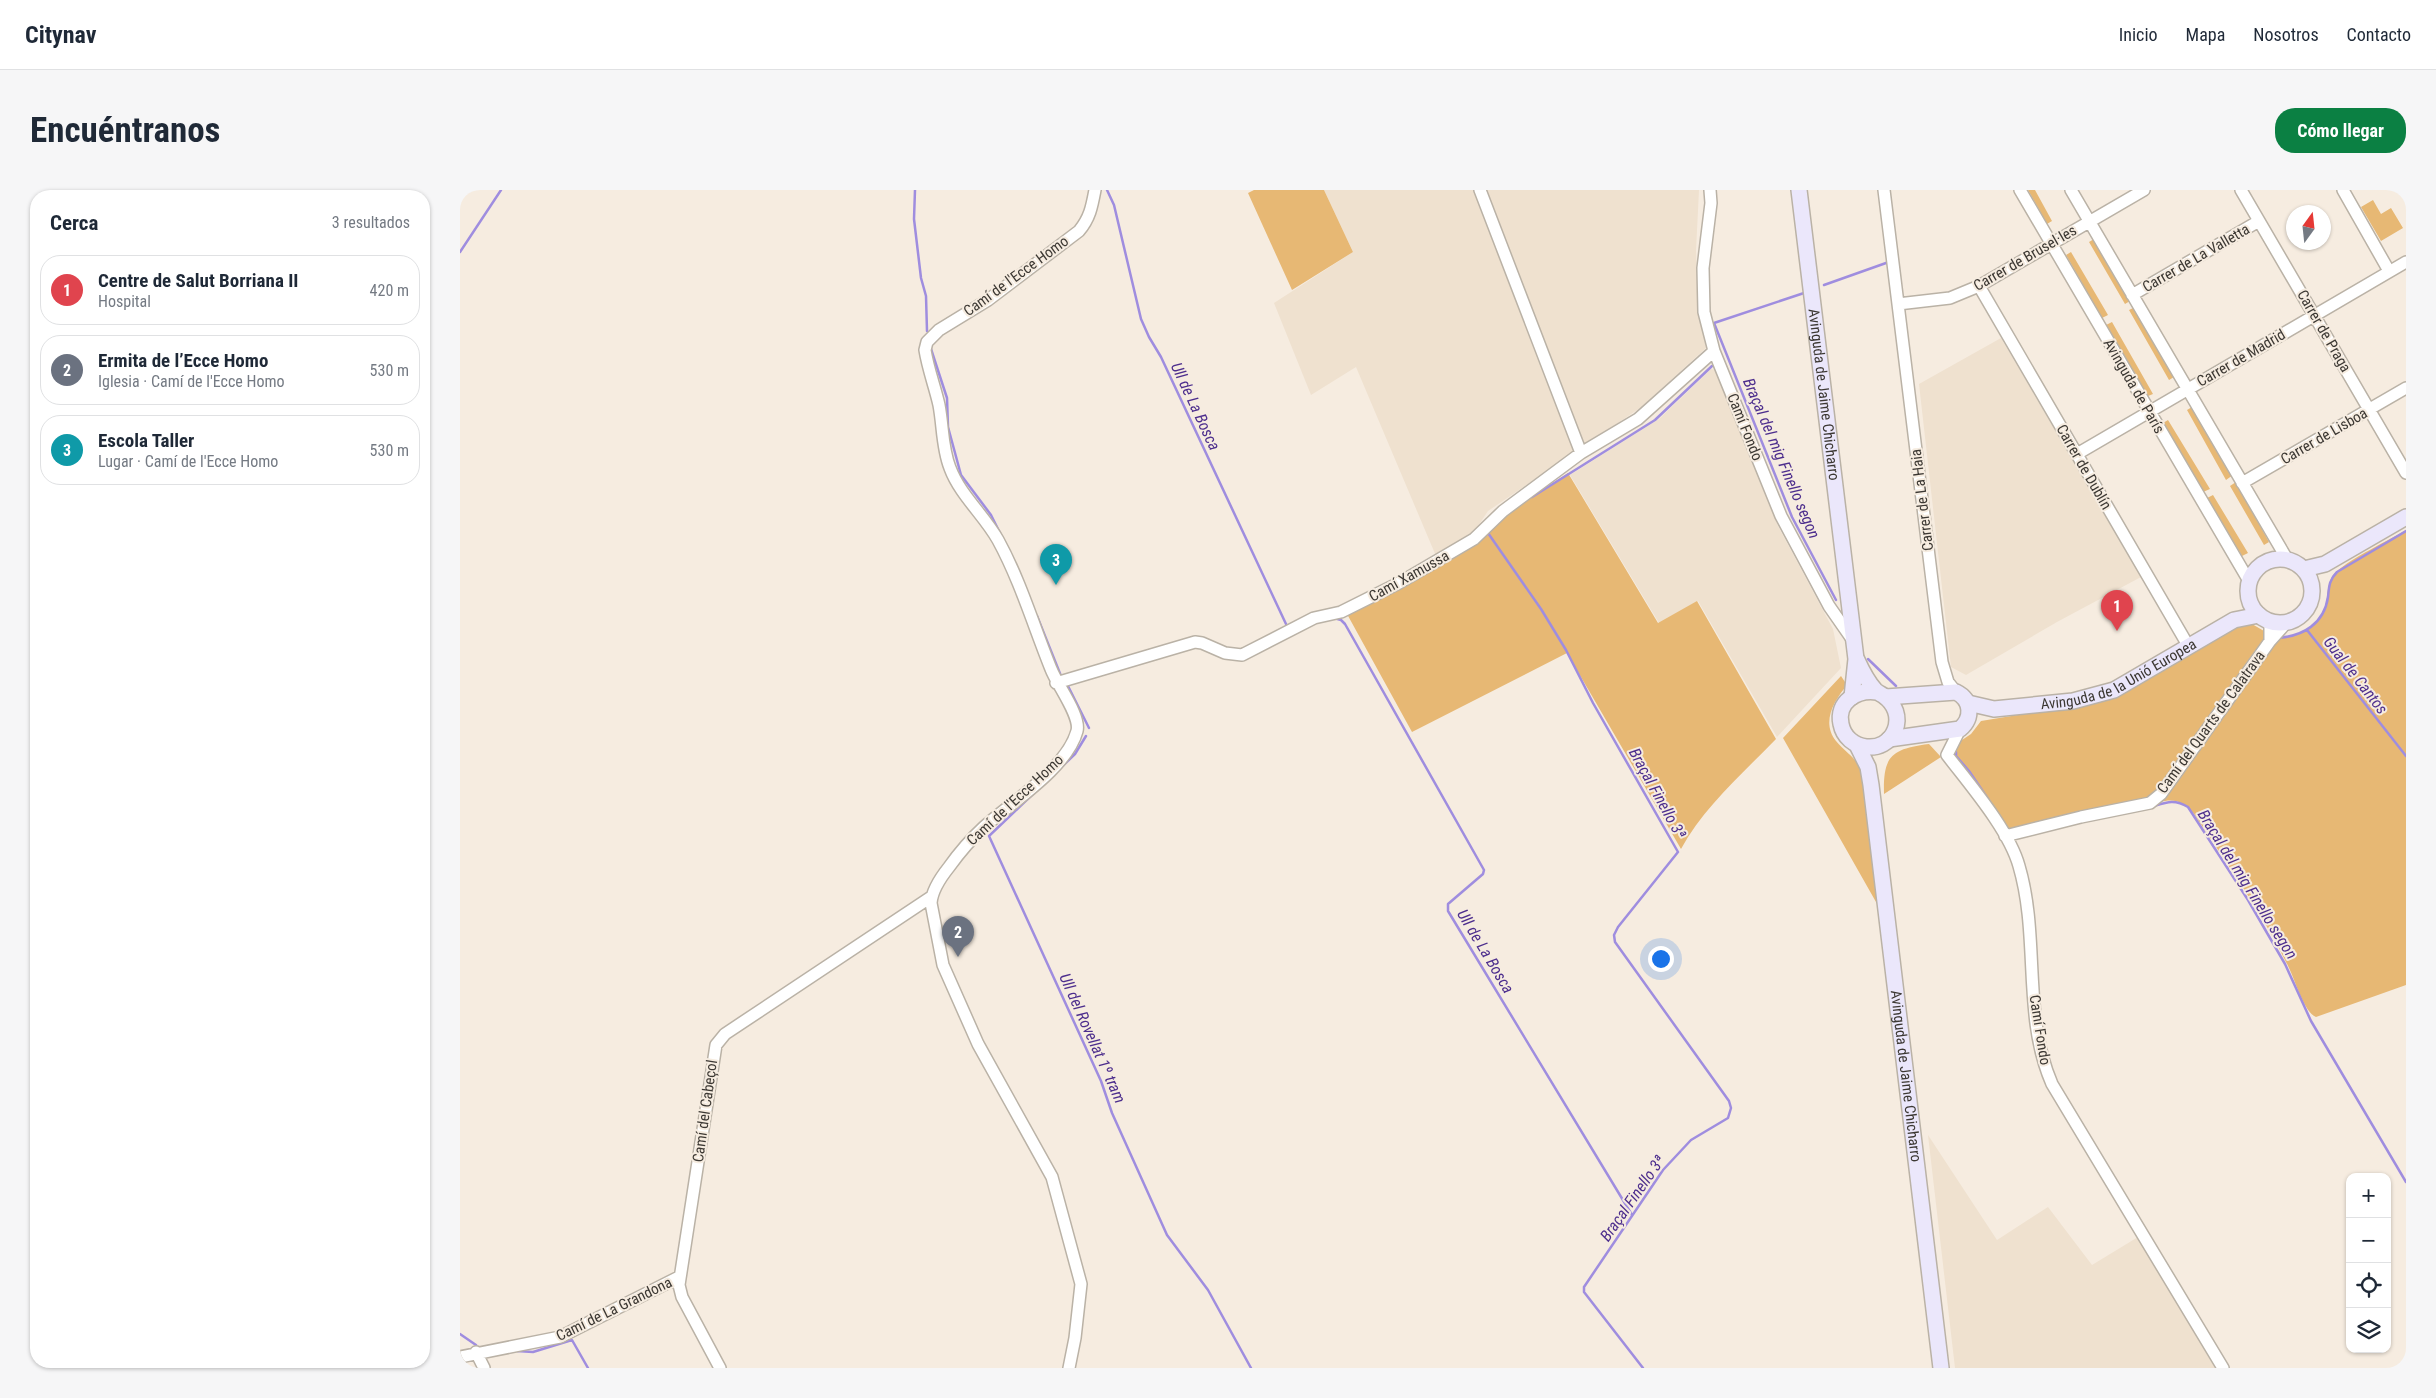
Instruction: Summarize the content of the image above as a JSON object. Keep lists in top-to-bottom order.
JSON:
{
  "streets": {
    "street": [
      "Carrer de Brusel·les",
      "Carrer de La Valletta",
      "Camí de l'Ecce Homo",
      "Carrer de Praga",
      "Carrer de Madrid",
      "Avinguda de París",
      "Avinguda de Jaime Chicharro",
      "Camí Fondo",
      "Carrer de Lisboa",
      "Carrer de Dublín",
      "Carrer de La Haia",
      "Camí Xamussa",
      "Avinguda de la Unió Europea",
      "Camí del Quarts de Calatrava",
      "Camí del Cabeçol",
      "Camí de La Grandona"
    ]
  },
  "crossings": [
    ["Carrer de Brusel·les", "Avinguda de París"],
    ["Carrer de Brusel·les", "Carrer de Dublín"],
    ["Carrer de Brusel·les", "Carrer de La Haia"],
    ["Carrer de La Valletta", "Carrer de Praga"],
    ["Camí de l'Ecce Homo", "Camí Xamussa"],
    ["Camí de l'Ecce Homo", "Camí del Cabeçol"],
    ["Carrer de Praga", "Carrer de Madrid"],
    ["Carrer de Praga", "Carrer de Lisboa"],
    ["Carrer de Madrid", "Avinguda de París"],
    ["Carrer de Madrid", "Carrer de Dublín"],
    ["Avinguda de París", "Avinguda de la Unió Europea"],
    ["Avinguda de París", "Camí del Quarts de Calatrava"],
    ["Avinguda de Jaime Chicharro", "Camí Fondo"],
    ["Camí Fondo", "Camí Xamussa"],
    ["Camí Fondo", "Avinguda de la Unió Europea"],
    ["Camí Fondo", "Camí del Quarts de Calatrava"],
    ["Carrer de Dublín", "Avinguda de la Unió Europea"],
    ["Carrer de La Haia", "Avinguda de la Unió Europea"],
    ["Avinguda de la Unió Europea", "Camí del Quarts de Calatrava"],
    ["Camí del Cabeçol", "Camí de La Grandona"]
  ],
  "water": [
    "Ull de La Bosca",
    "Braçal del mig Finello segon",
    "Gual de Cantos",
    "Braçal Finello 3ª",
    "Ull del Rovellat 1º tram"
  ],
  "north": "top",
  "page": {
    "header": "Citynav",
    "nav": [
      "Inicio",
      "Mapa",
      "Nosotros",
      "Contacto"
    ],
    "buttons": "Cómo llegar",
    "title": "Encuéntranos",
    "heading": ["Cerca", "3 resultados"],
    "list": [
      {
        "mark": "1",
        "name": "Centre de Salut Borriana II",
        "note": "Hospital",
        "value": "420 m"
      },
      {
        "mark": "2",
        "name": "Ermita de l’Ecce Homo",
        "note": "Iglesia · Camí de l'Ecce Homo",
        "value": "530 m"
      },
      {
        "mark": "3",
        "name": "Escola Taller",
        "note": "Lugar · Camí de l'Ecce Homo",
        "value": "530 m"
      }
    ],
    "pins": ["3", "1", "2"],
    "map_buttons": ["+", "−"]
  }
}
